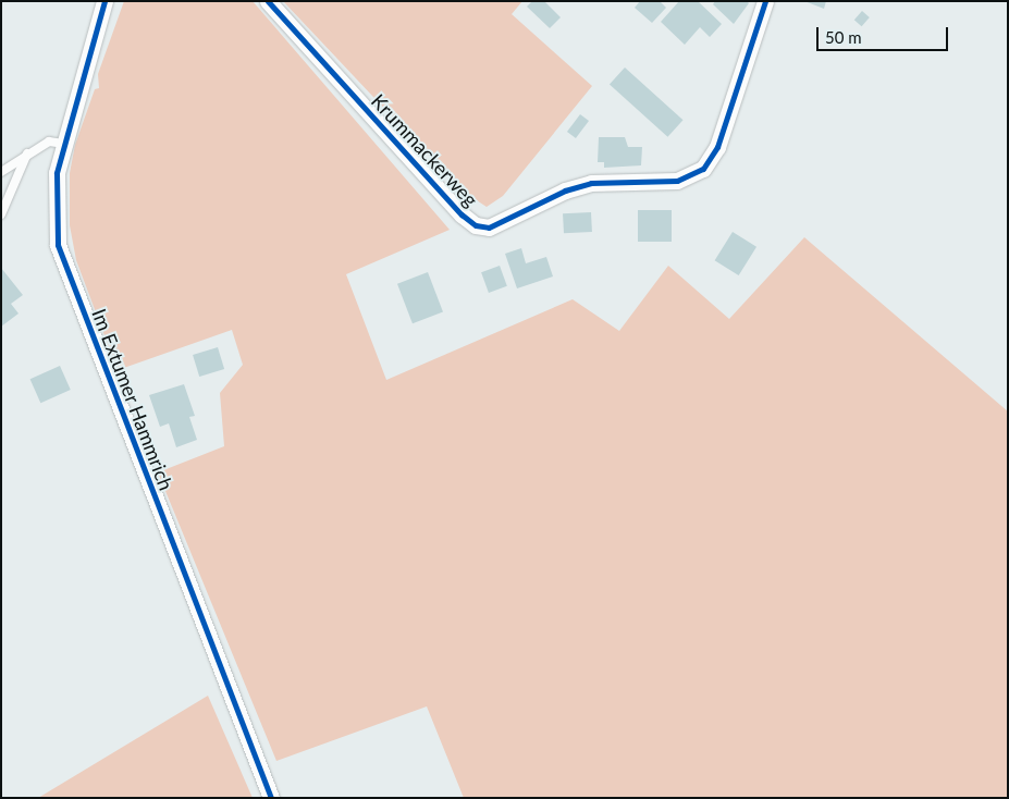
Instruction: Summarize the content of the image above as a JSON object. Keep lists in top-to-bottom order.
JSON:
{
  "streets": {
    "street": ["Krummackerweg", "Im Extumer Hammrich"]
  },
  "scale_bar": "50 m"
}
